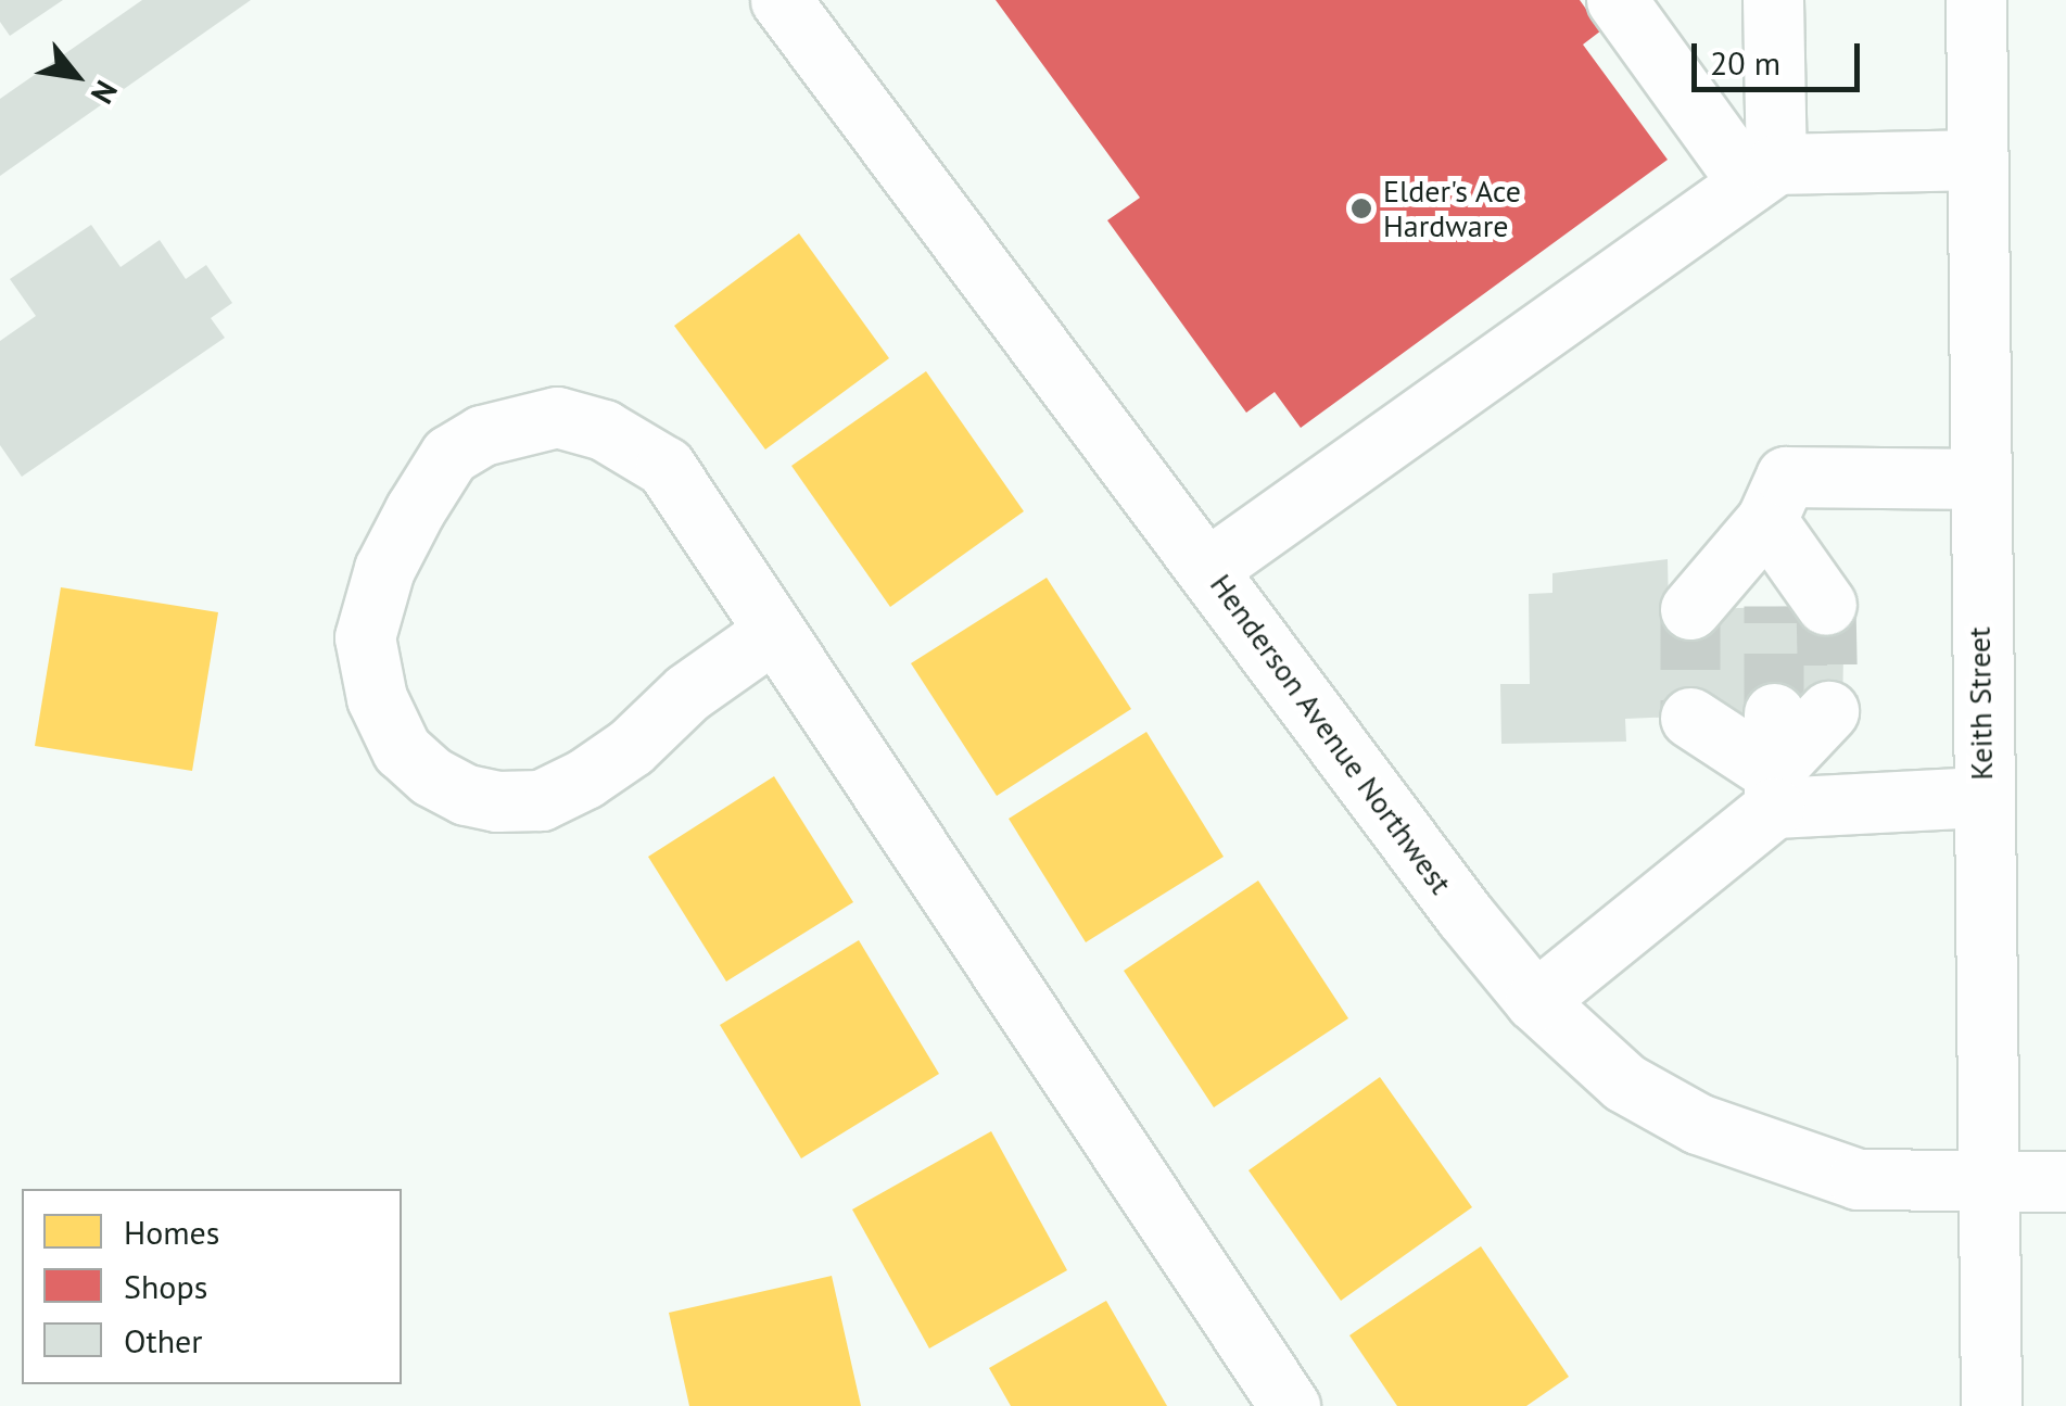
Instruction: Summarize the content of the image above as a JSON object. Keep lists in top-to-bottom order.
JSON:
{
  "streets": {
    "street": ["Keith Street", "Henderson Avenue Northwest"]
  },
  "crossings": [
    ["Keith Street", "Henderson Avenue Northwest"]
  ],
  "places": ["Elder's Ace Hardware"],
  "legend": ["Homes", "Shops", "Other"],
  "scale_bar": "20 m",
  "north": "bottom right"
}
